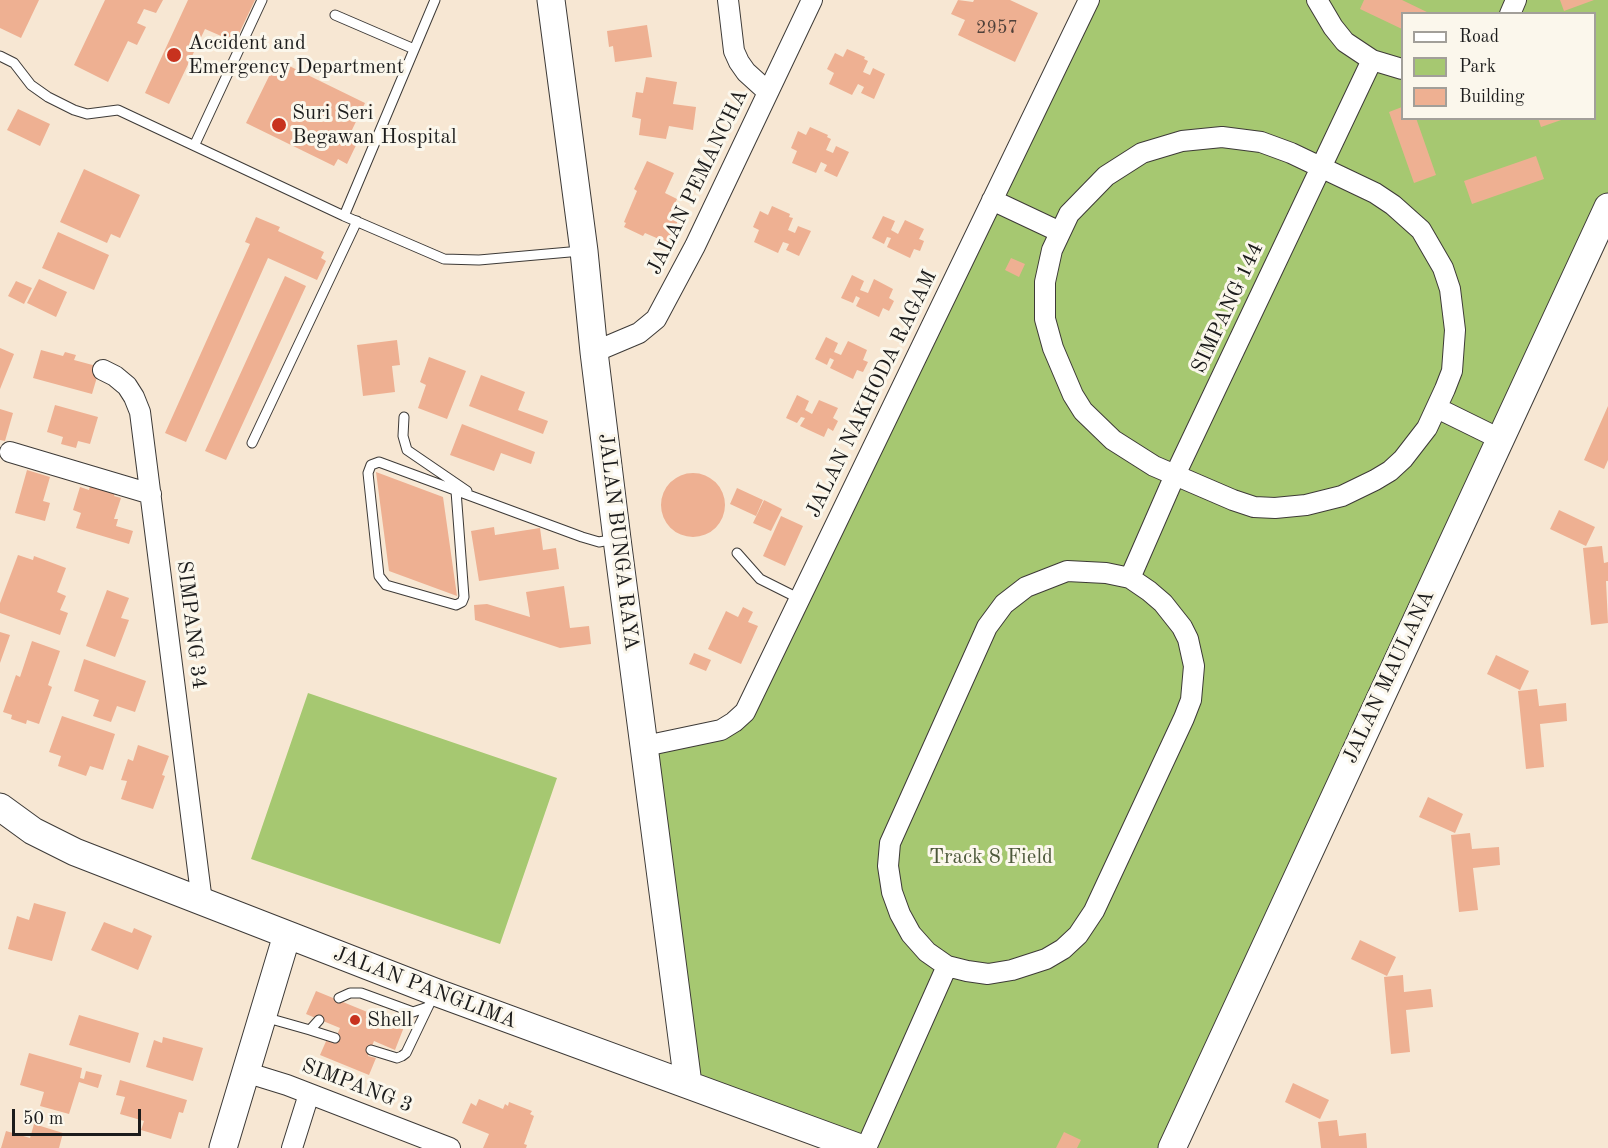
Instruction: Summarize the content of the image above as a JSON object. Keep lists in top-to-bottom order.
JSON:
{
  "streets": {
    "main road": ["JALAN BUNGA RAYA", "JALAN MAULANA", "JALAN PANGLIMA"],
    "street": [
      "JALAN PEMANCHA",
      "SIMPANG 144",
      "JALAN NAKHODA RAGAM",
      "SIMPANG 34",
      "SIMPANG 3"
    ]
  },
  "crossings": [
    ["JALAN PEMANCHA", "JALAN BUNGA RAYA"],
    ["JALAN NAKHODA RAGAM", "JALAN BUNGA RAYA"],
    ["JALAN BUNGA RAYA", "JALAN PANGLIMA"],
    ["SIMPANG 34", "JALAN PANGLIMA"]
  ],
  "parks": ["Track 8 Field"],
  "places": ["Accident and Emergency Department", "Suri Seri Begawan Hospital", "Shell"],
  "house_numbers": ["2957"],
  "legend": ["Road", "Park", "Building"],
  "scale_bar": "50 m"
}
